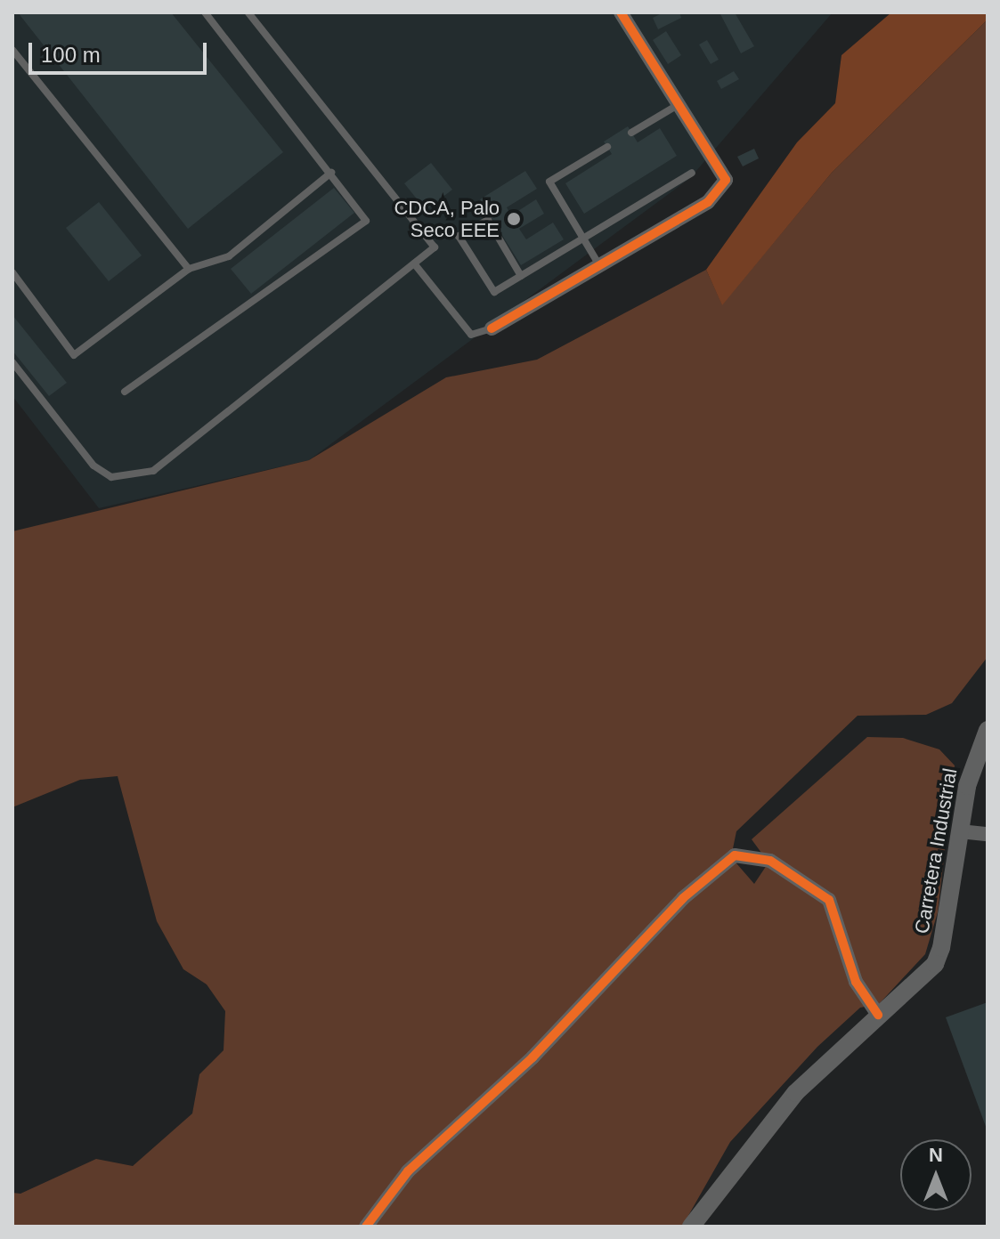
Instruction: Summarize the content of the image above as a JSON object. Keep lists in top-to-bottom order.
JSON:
{
  "streets": {
    "street": ["Carretera Industrial"]
  },
  "places": ["CDCA, Palo Seco EEE"],
  "scale_bar": "100 m",
  "north": "top"
}
